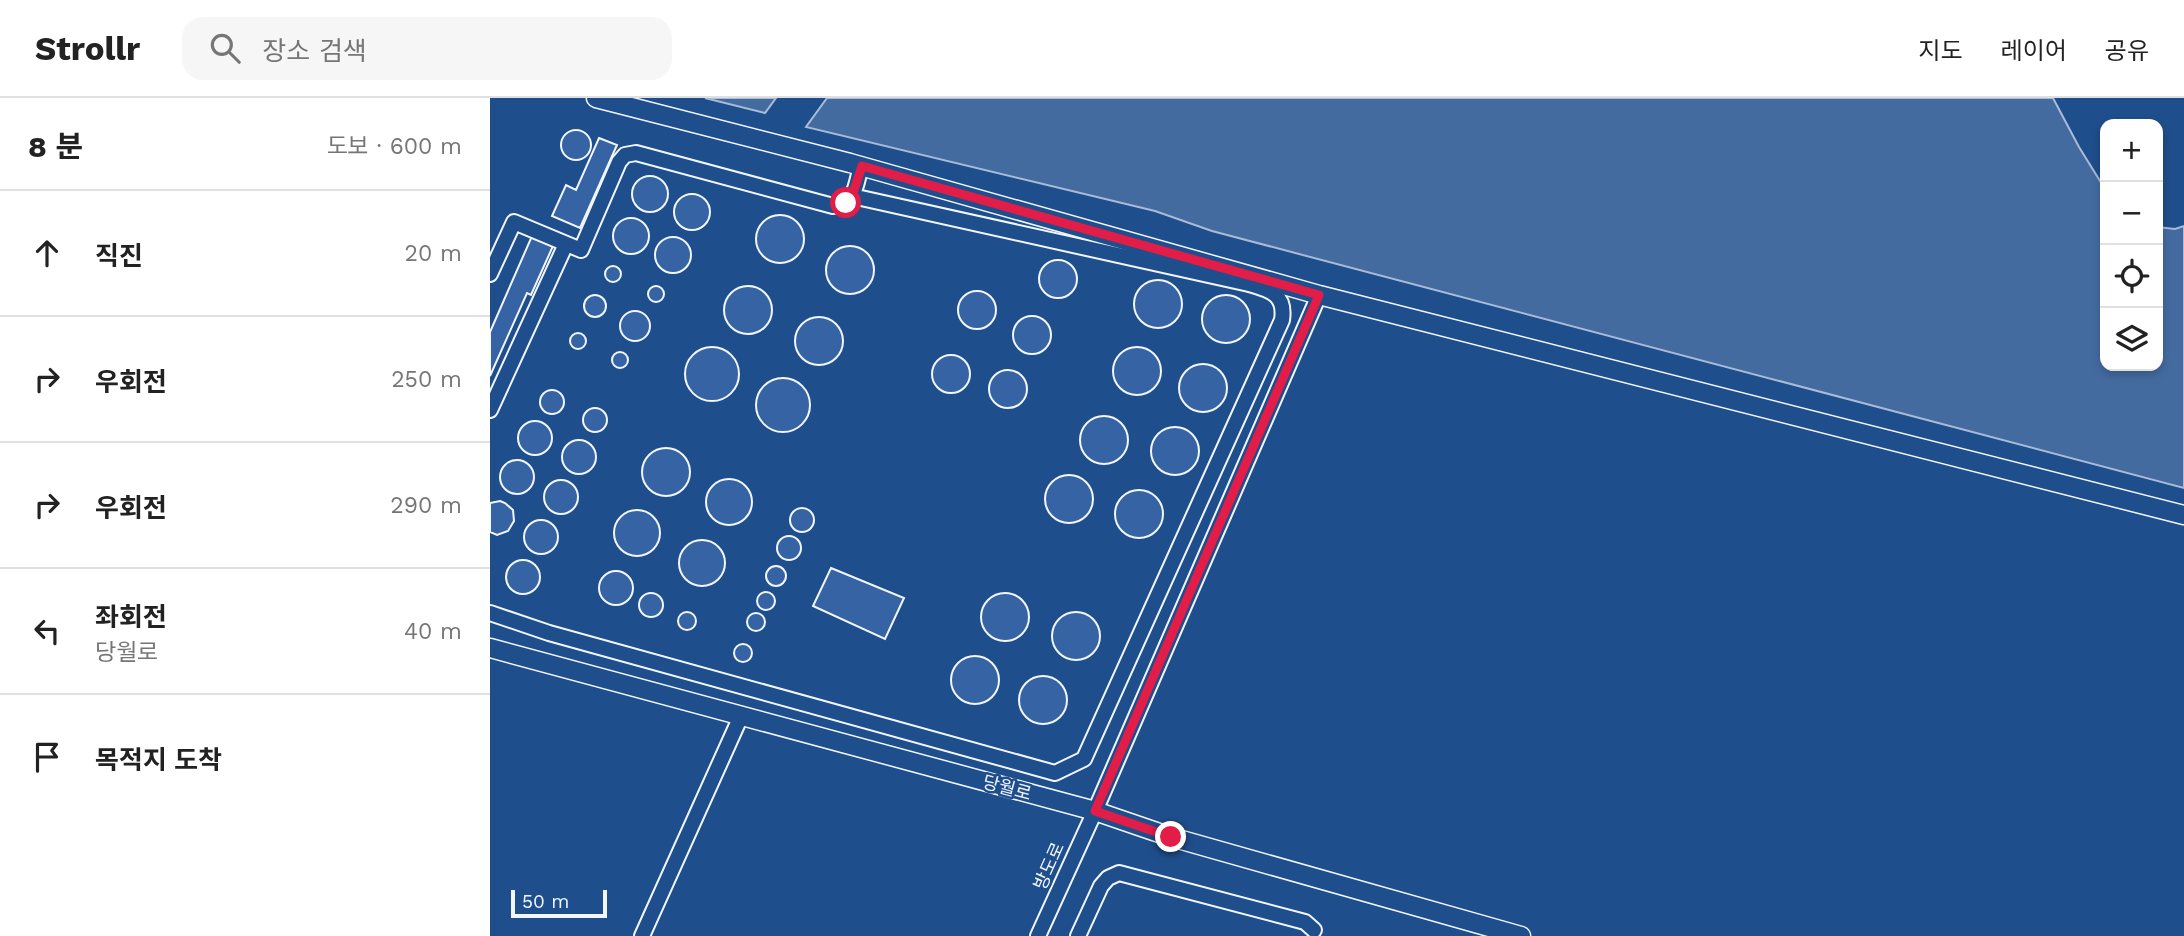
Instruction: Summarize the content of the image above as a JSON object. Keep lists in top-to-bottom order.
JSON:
{
  "streets": {
    "main road": ["당월로"],
    "street": ["방도로"]
  },
  "crossings": [
    ["당월로", "방도로"]
  ],
  "scale_bar": "50 m",
  "page": {
    "header": "Strollr",
    "search": "장소 검색",
    "nav": ["지도", "레이어", "공유"],
    "heading": ["8 분", "도보 · 600 m"],
    "map_buttons": ["+", "−"],
    "list": [
      ["직진", "20 m"],
      ["우회전", "250 m"],
      ["우회전", "290 m"],
      ["좌회전", "당월로", "40 m"],
      "목적지 도착"
    ],
    "scale": "50 m"
  }
}
